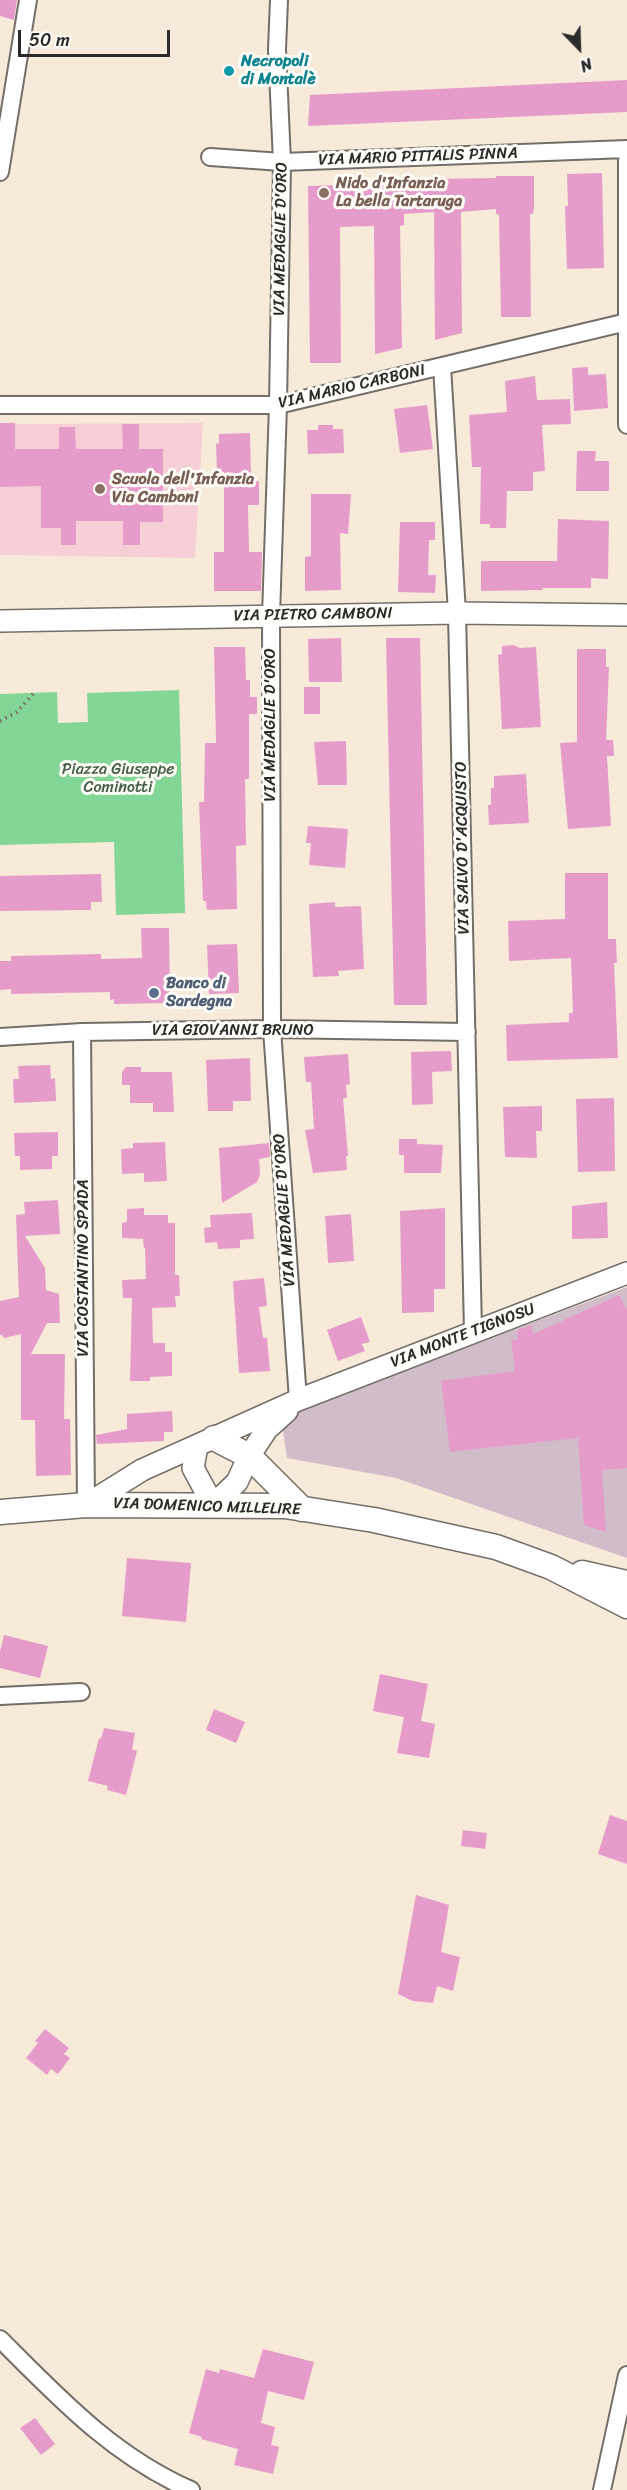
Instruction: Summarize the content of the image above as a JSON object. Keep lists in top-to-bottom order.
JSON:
{
  "streets": {
    "main road": ["VIA DOMENICO MILLELIRE"],
    "street": [
      "VIA MARIO PITTALIS PINNA",
      "VIA MEDAGLIE D'ORO",
      "VIA MARIO CARBONI",
      "VIA PIETRO CAMBONI",
      "VIA SALVO D'ACQUISTO",
      "VIA GIOVANNI BRUNO",
      "VIA COSTANTINO SPADA",
      "VIA MONTE TIGNOSU"
    ]
  },
  "crossings": [
    ["VIA MARIO PITTALIS PINNA", "VIA MEDAGLIE D'ORO"],
    ["VIA MEDAGLIE D'ORO", "VIA MARIO CARBONI"],
    ["VIA MEDAGLIE D'ORO", "VIA PIETRO CAMBONI"],
    ["VIA MEDAGLIE D'ORO", "VIA GIOVANNI BRUNO"],
    ["VIA MEDAGLIE D'ORO", "VIA MONTE TIGNOSU"],
    ["VIA MARIO CARBONI", "VIA SALVO D'ACQUISTO"],
    ["VIA PIETRO CAMBONI", "VIA SALVO D'ACQUISTO"],
    ["VIA SALVO D'ACQUISTO", "VIA GIOVANNI BRUNO"],
    ["VIA SALVO D'ACQUISTO", "VIA MONTE TIGNOSU"],
    ["VIA GIOVANNI BRUNO", "VIA COSTANTINO SPADA"],
    ["VIA COSTANTINO SPADA", "VIA MONTE TIGNOSU"],
    ["VIA COSTANTINO SPADA", "VIA DOMENICO MILLELIRE"],
    ["VIA MONTE TIGNOSU", "VIA DOMENICO MILLELIRE"]
  ],
  "parks": ["Piazza Giuseppe Cominotti"],
  "places": [
    "Necropoli di Montalè",
    "Nido d'Infanzia La bella Tartaruga",
    "Scuola dell'Infanzia Via Camboni",
    "Banco di Sardegna"
  ],
  "scale_bar": "50 m",
  "north": "bottom right"
}
